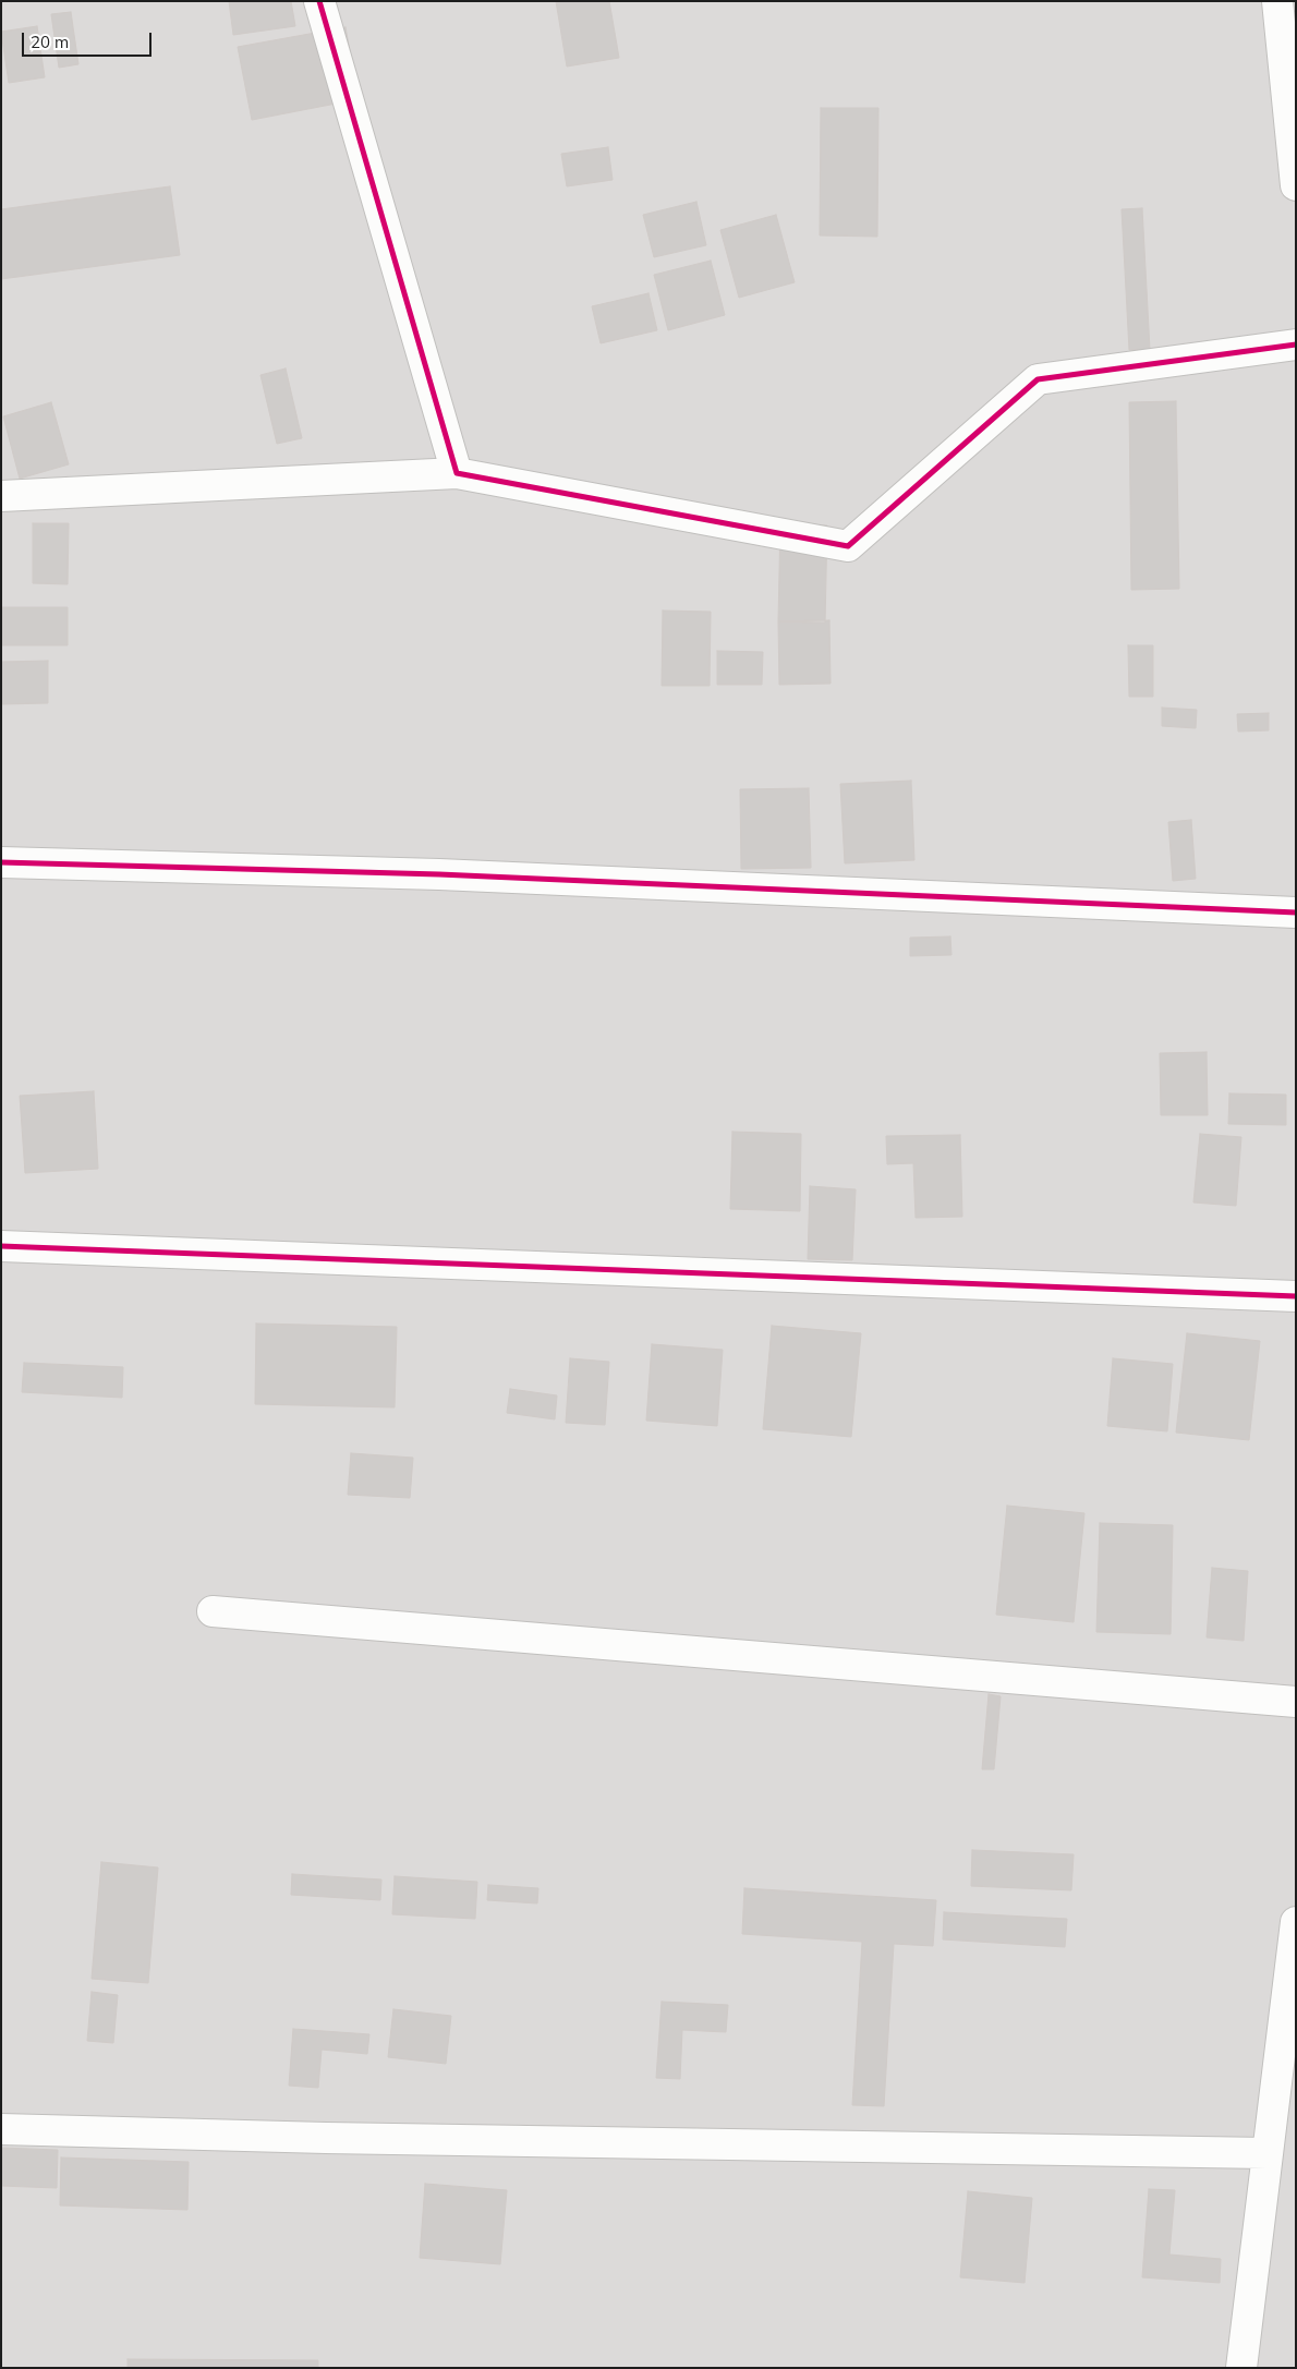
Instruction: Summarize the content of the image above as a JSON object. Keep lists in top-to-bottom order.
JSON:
{
  "scale_bar": "20 m"
}
